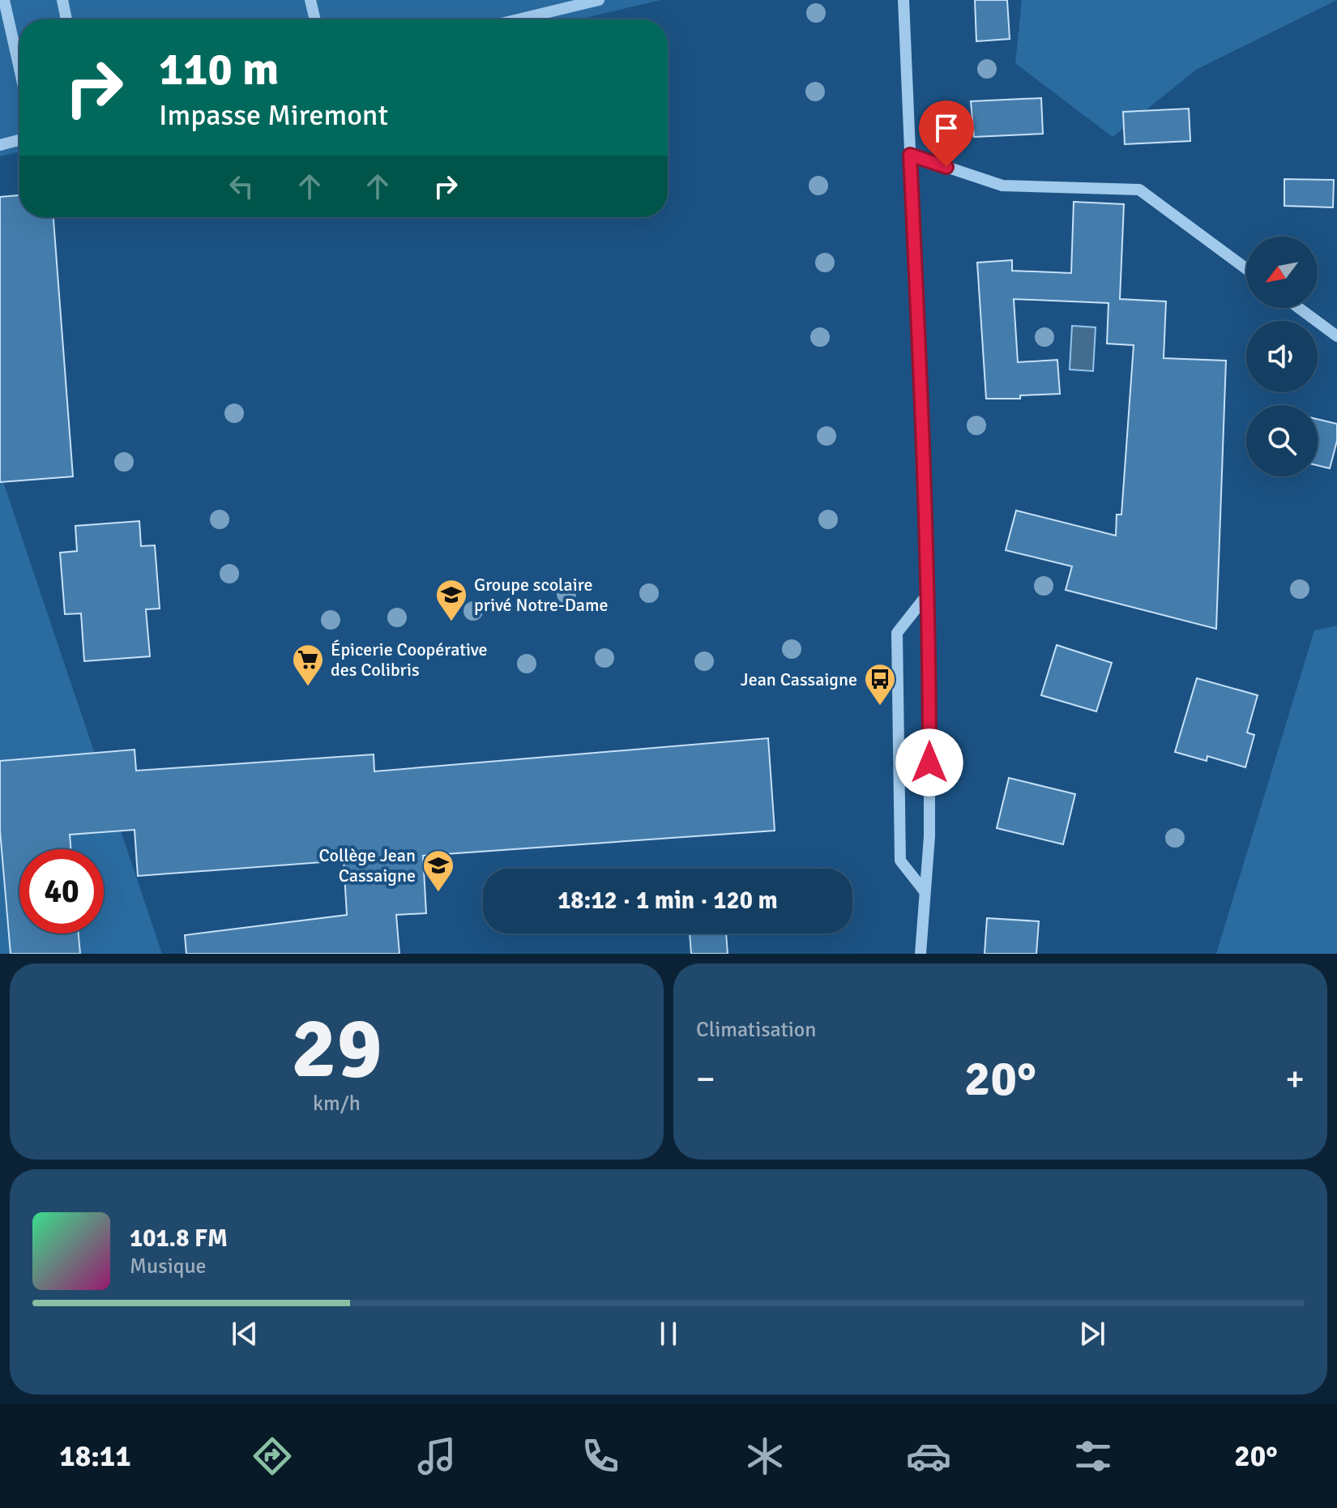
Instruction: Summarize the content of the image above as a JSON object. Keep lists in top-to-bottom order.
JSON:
{
  "places": {
    "school or university": ["Groupe scolaire privé Notre-Dame", "Collège Jean Cassaigne"],
    "supermarket": ["Épicerie Coopérative des Colibris"],
    "bus stop": ["Jean Cassaigne"]
  },
  "north": "bottom left",
  "page": {
    "turn": ["110 m", "Impasse Miremont"],
    "limit": "40",
    "trip": "18:12 · 1 min · 120 m",
    "tile": [
      ["29", "km/h"],
      "Climatisation"
    ],
    "heat": ["−", "20°", "+"],
    "song": ["101.8 FM", "Musique"],
    "tabs": ["18:11", "20°"]
  }
}
